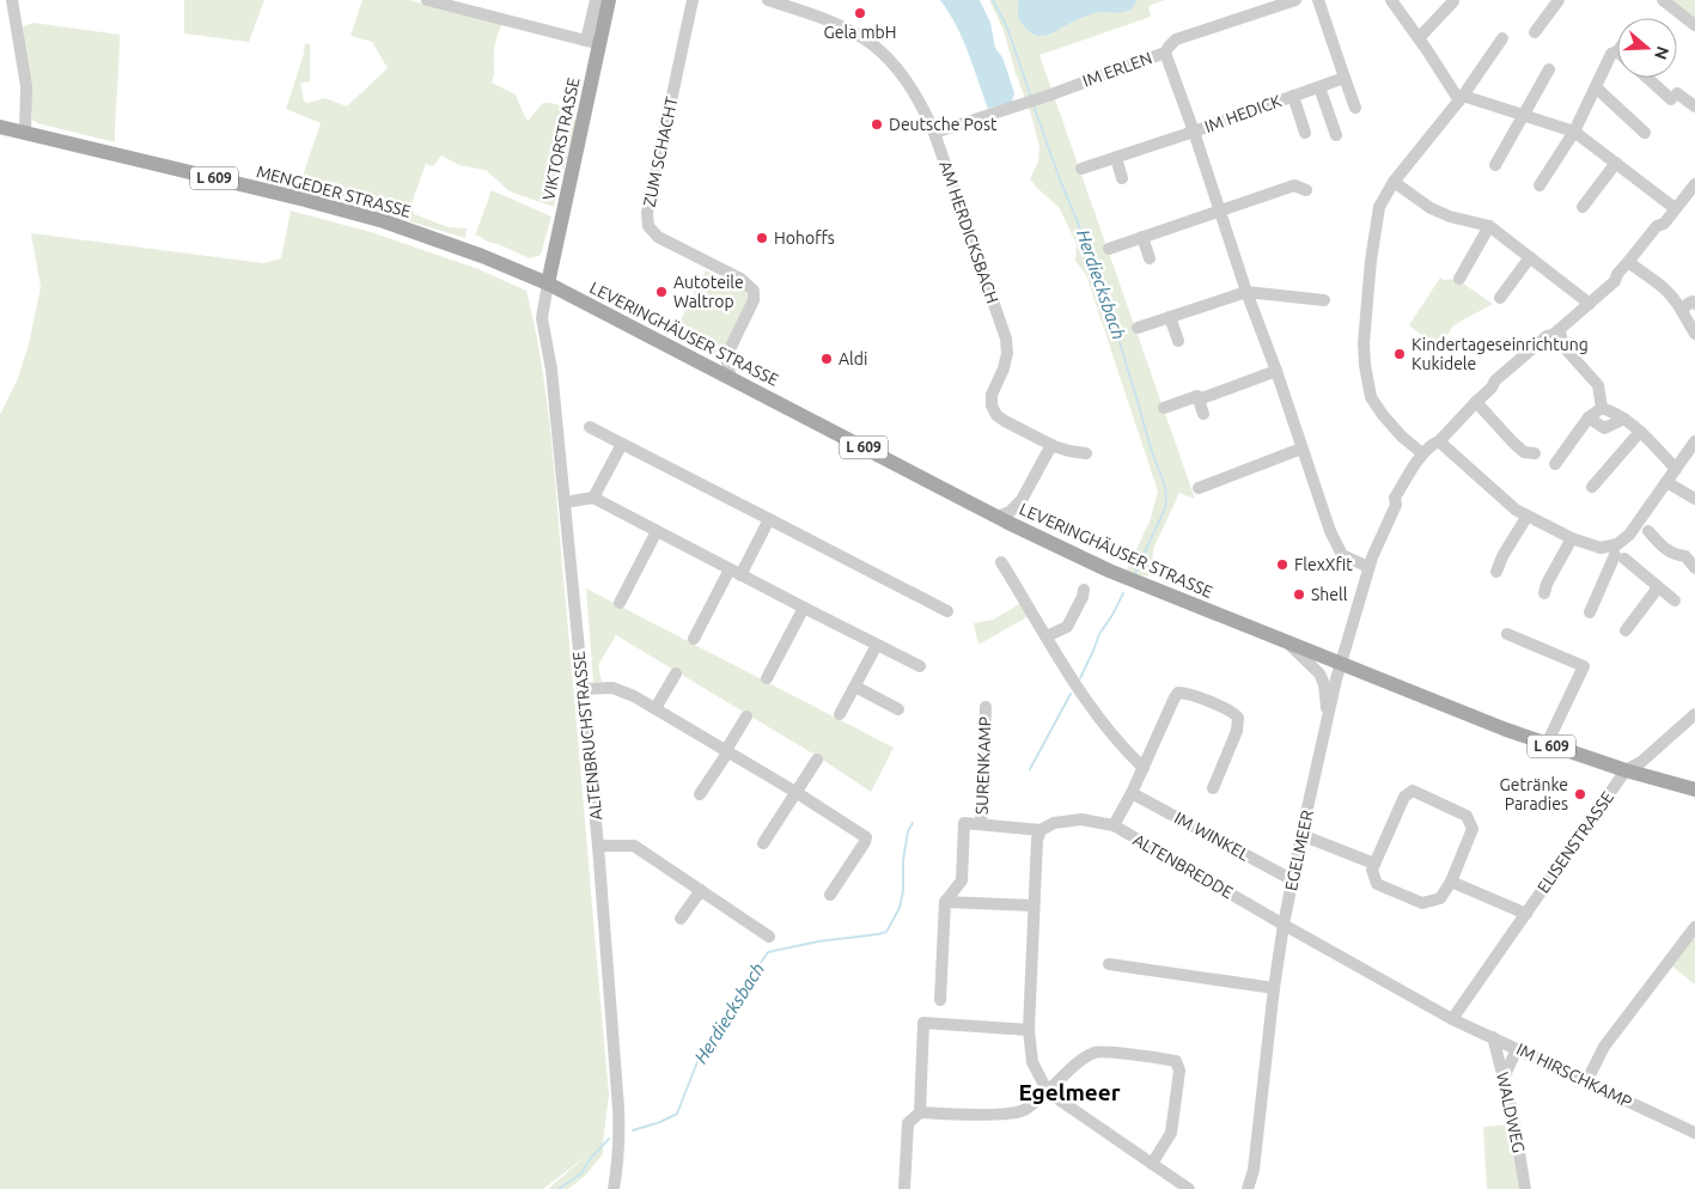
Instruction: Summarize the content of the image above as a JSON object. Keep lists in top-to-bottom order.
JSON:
{
  "streets": {
    "main road": [
      "VIKTORSTRASSE",
      "L 609",
      "MENGEDER STRASSE",
      "LEVERINGHÄUSER STRASSE"
    ],
    "street": [
      "IM ERLEN",
      "IM HEDICK",
      "ZUM SCHACHT",
      "AM HERDICKSBACH",
      "ALTENBRUCHSTRASSE",
      "SURENKAMP",
      "IM WINKEL",
      "ELISENSTRASSE",
      "EGELMEER",
      "ALTENBREDDE",
      "IM HIRSCHKAMP",
      "WALDWEG"
    ]
  },
  "crossings": [
    ["IM ERLEN", "AM HERDICKSBACH"],
    ["VIKTORSTRASSE", "MENGEDER STRASSE"],
    ["VIKTORSTRASSE", "LEVERINGHÄUSER STRASSE"],
    ["VIKTORSTRASSE", "ALTENBRUCHSTRASSE"],
    ["ZUM SCHACHT", "LEVERINGHÄUSER STRASSE"],
    ["MENGEDER STRASSE", "LEVERINGHÄUSER STRASSE"],
    ["MENGEDER STRASSE", "ALTENBRUCHSTRASSE"],
    ["LEVERINGHÄUSER STRASSE", "ALTENBRUCHSTRASSE"],
    ["LEVERINGHÄUSER STRASSE", "ELISENSTRASSE"],
    ["LEVERINGHÄUSER STRASSE", "EGELMEER"],
    ["SURENKAMP", "ALTENBREDDE"],
    ["IM WINKEL", "EGELMEER"],
    ["IM WINKEL", "ALTENBREDDE"],
    ["ELISENSTRASSE", "ALTENBREDDE"],
    ["ELISENSTRASSE", "IM HIRSCHKAMP"],
    ["EGELMEER", "ALTENBREDDE"],
    ["ALTENBREDDE", "IM HIRSCHKAMP"],
    ["IM HIRSCHKAMP", "WALDWEG"]
  ],
  "districts": ["Egelmeer"],
  "water": ["Herdiecksbach"],
  "places": [
    "Gela mbH",
    "Deutsche Post",
    "Hohoffs",
    "Autoteile Waltrop",
    "Kindertageseinrichtung Kukidele",
    "Aldi",
    "FlexXfit",
    "Shell",
    "Getränke Paradies"
  ],
  "north": "right"
}
